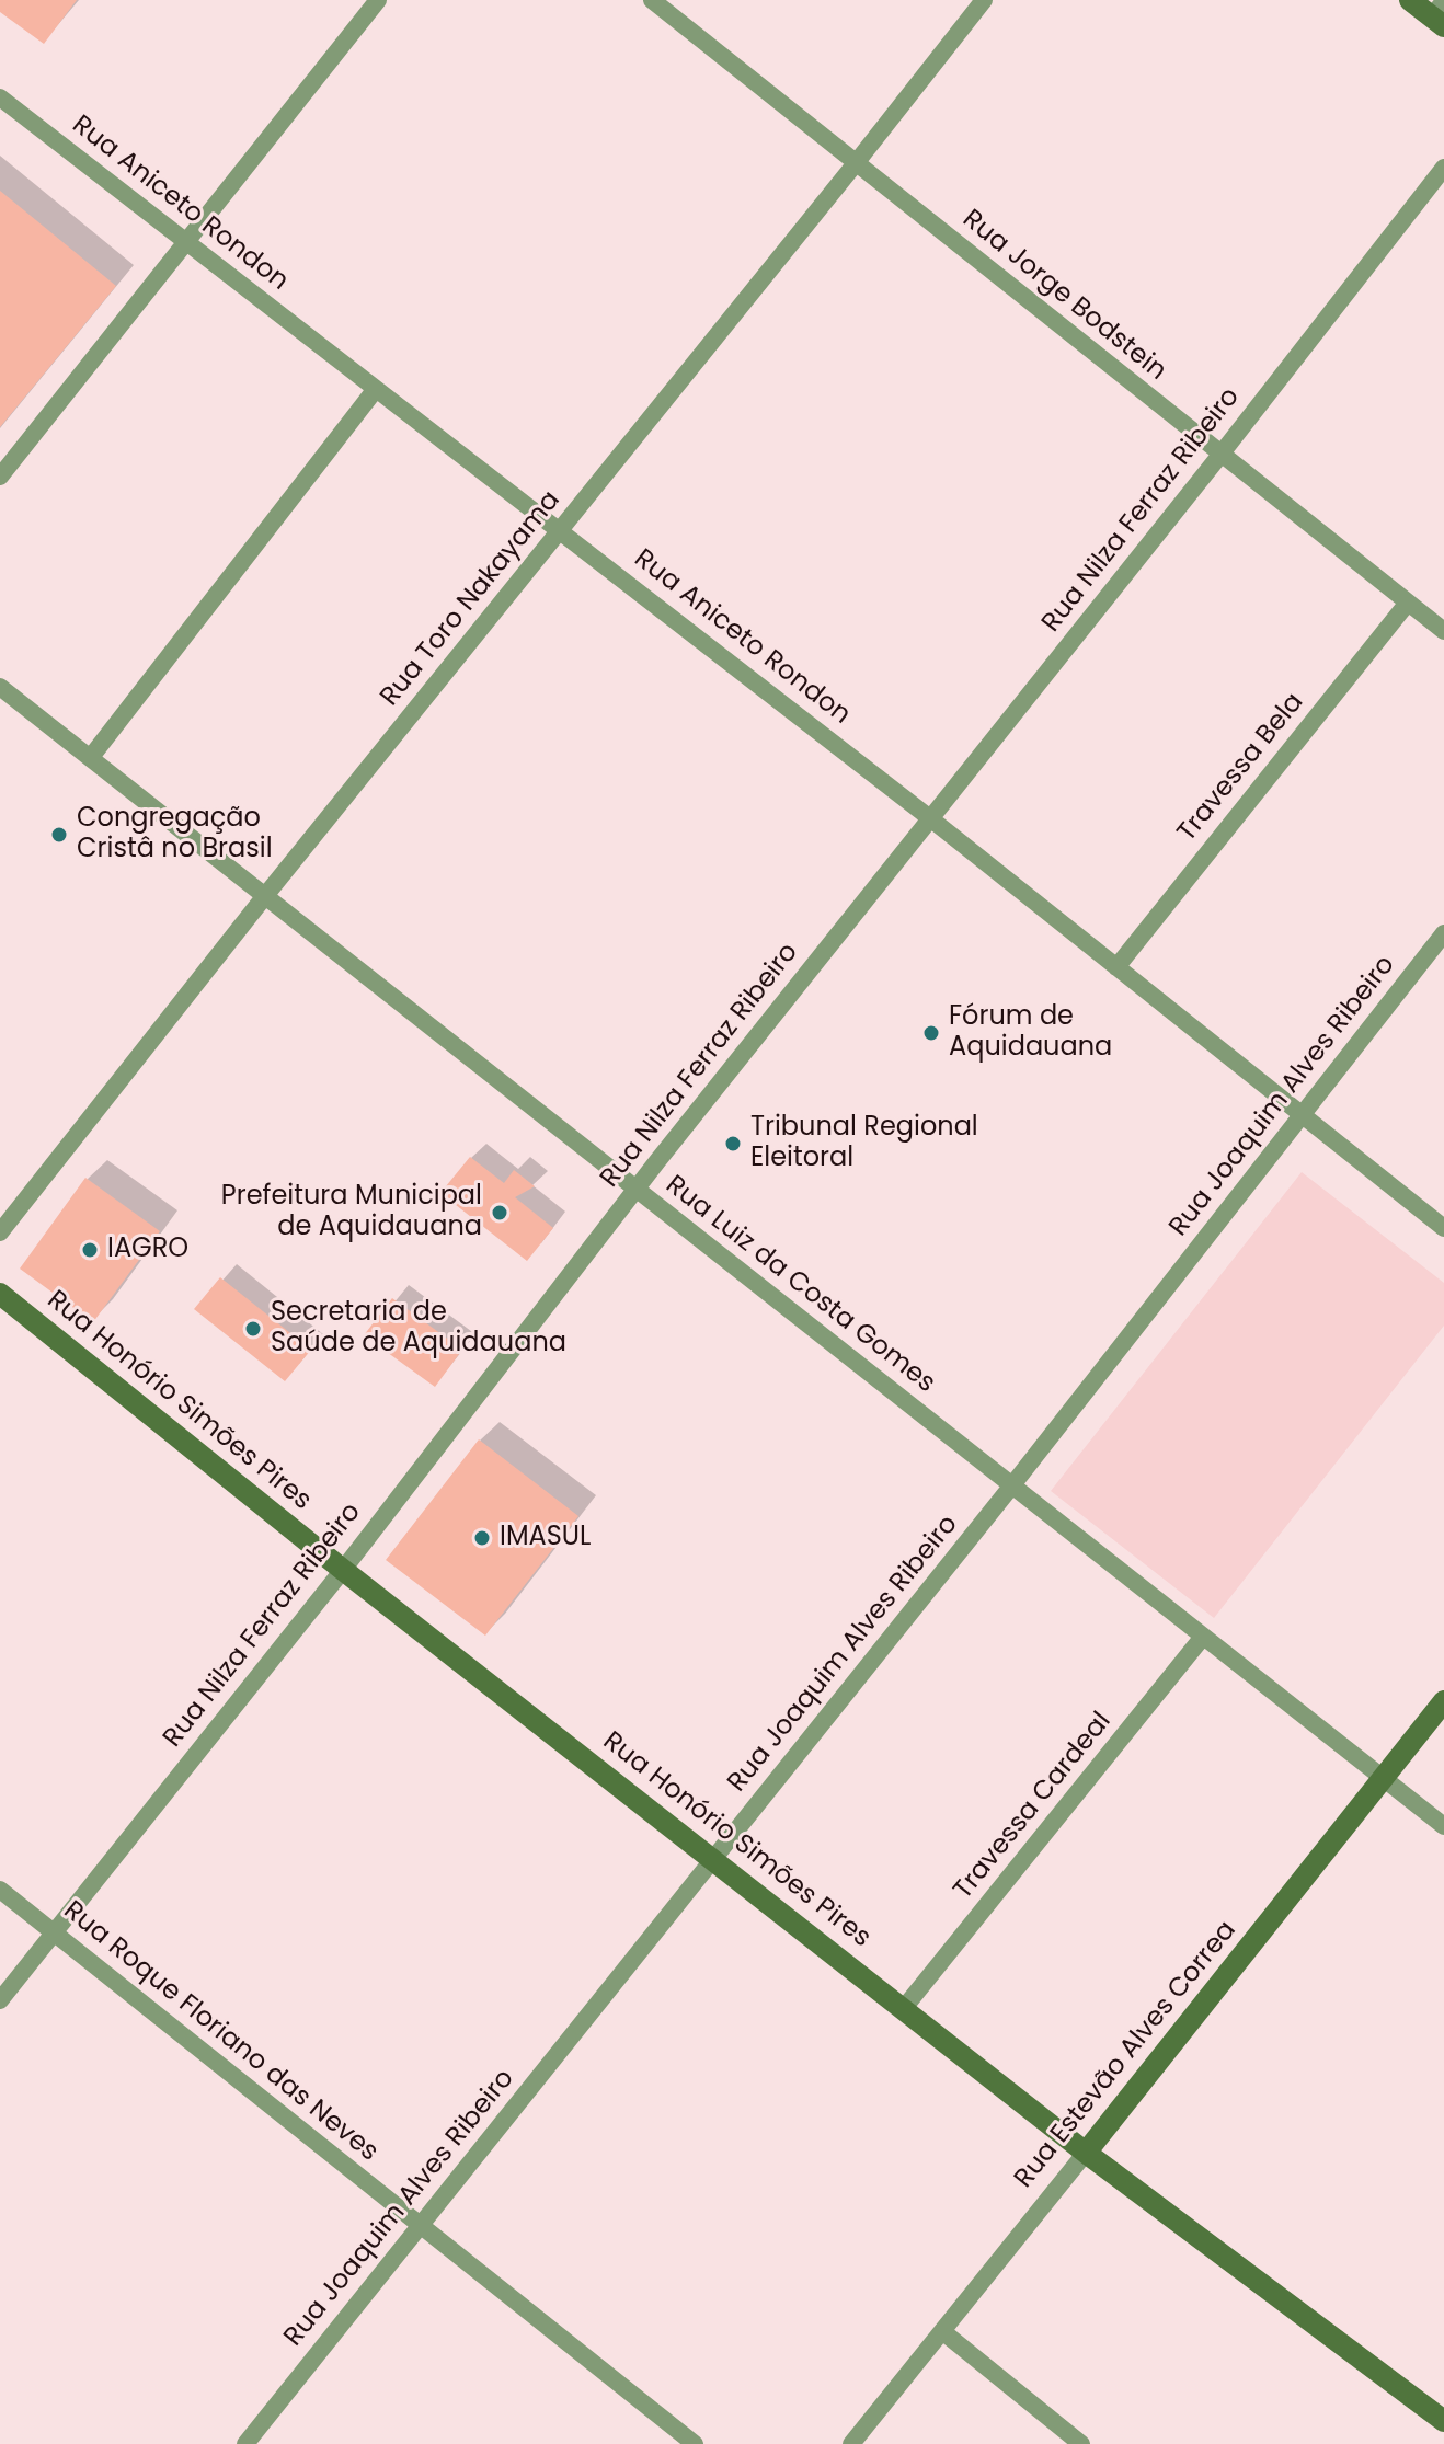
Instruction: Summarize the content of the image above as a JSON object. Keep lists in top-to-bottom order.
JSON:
{
  "streets": {
    "main road": ["Rua Honório Simões Pires", "Rua Estevão Alves Correa"],
    "street": [
      "Rua Aniceto Rondon",
      "Rua Jorge Bodstein",
      "Rua Nilza Ferraz Ribeiro",
      "Rua Toro Nakayama",
      "Travessa Bela",
      "Rua Joaquim Alves Ribeiro",
      "Rua Luiz da Costa Gomes",
      "Travessa Cardeal",
      "Rua Roque Floriano das Neves"
    ]
  },
  "crossings": [
    ["Rua Aniceto Rondon", "Rua Nilza Ferraz Ribeiro"],
    ["Rua Aniceto Rondon", "Rua Toro Nakayama"],
    ["Rua Aniceto Rondon", "Travessa Bela"],
    ["Rua Aniceto Rondon", "Rua Joaquim Alves Ribeiro"],
    ["Rua Jorge Bodstein", "Rua Nilza Ferraz Ribeiro"],
    ["Rua Jorge Bodstein", "Rua Toro Nakayama"],
    ["Rua Jorge Bodstein", "Travessa Bela"],
    ["Rua Nilza Ferraz Ribeiro", "Rua Luiz da Costa Gomes"],
    ["Rua Nilza Ferraz Ribeiro", "Rua Honório Simões Pires"],
    ["Rua Nilza Ferraz Ribeiro", "Rua Roque Floriano das Neves"],
    ["Rua Toro Nakayama", "Rua Luiz da Costa Gomes"],
    ["Rua Joaquim Alves Ribeiro", "Rua Luiz da Costa Gomes"],
    ["Rua Joaquim Alves Ribeiro", "Rua Honório Simões Pires"],
    ["Rua Joaquim Alves Ribeiro", "Rua Roque Floriano das Neves"],
    ["Rua Luiz da Costa Gomes", "Travessa Cardeal"],
    ["Rua Luiz da Costa Gomes", "Rua Estevão Alves Correa"],
    ["Rua Honório Simões Pires", "Travessa Cardeal"],
    ["Rua Honório Simões Pires", "Rua Estevão Alves Correa"]
  ],
  "places": [
    "Congregação Cristâ no Brasil",
    "Fórum de Aquidauana",
    "Tribunal Regional Eleitoral",
    "Prefeitura Municipal de Aquidauana",
    "IAGRO",
    "Secretaria de Saúde de Aquidauana",
    "IMASUL"
  ]
}
